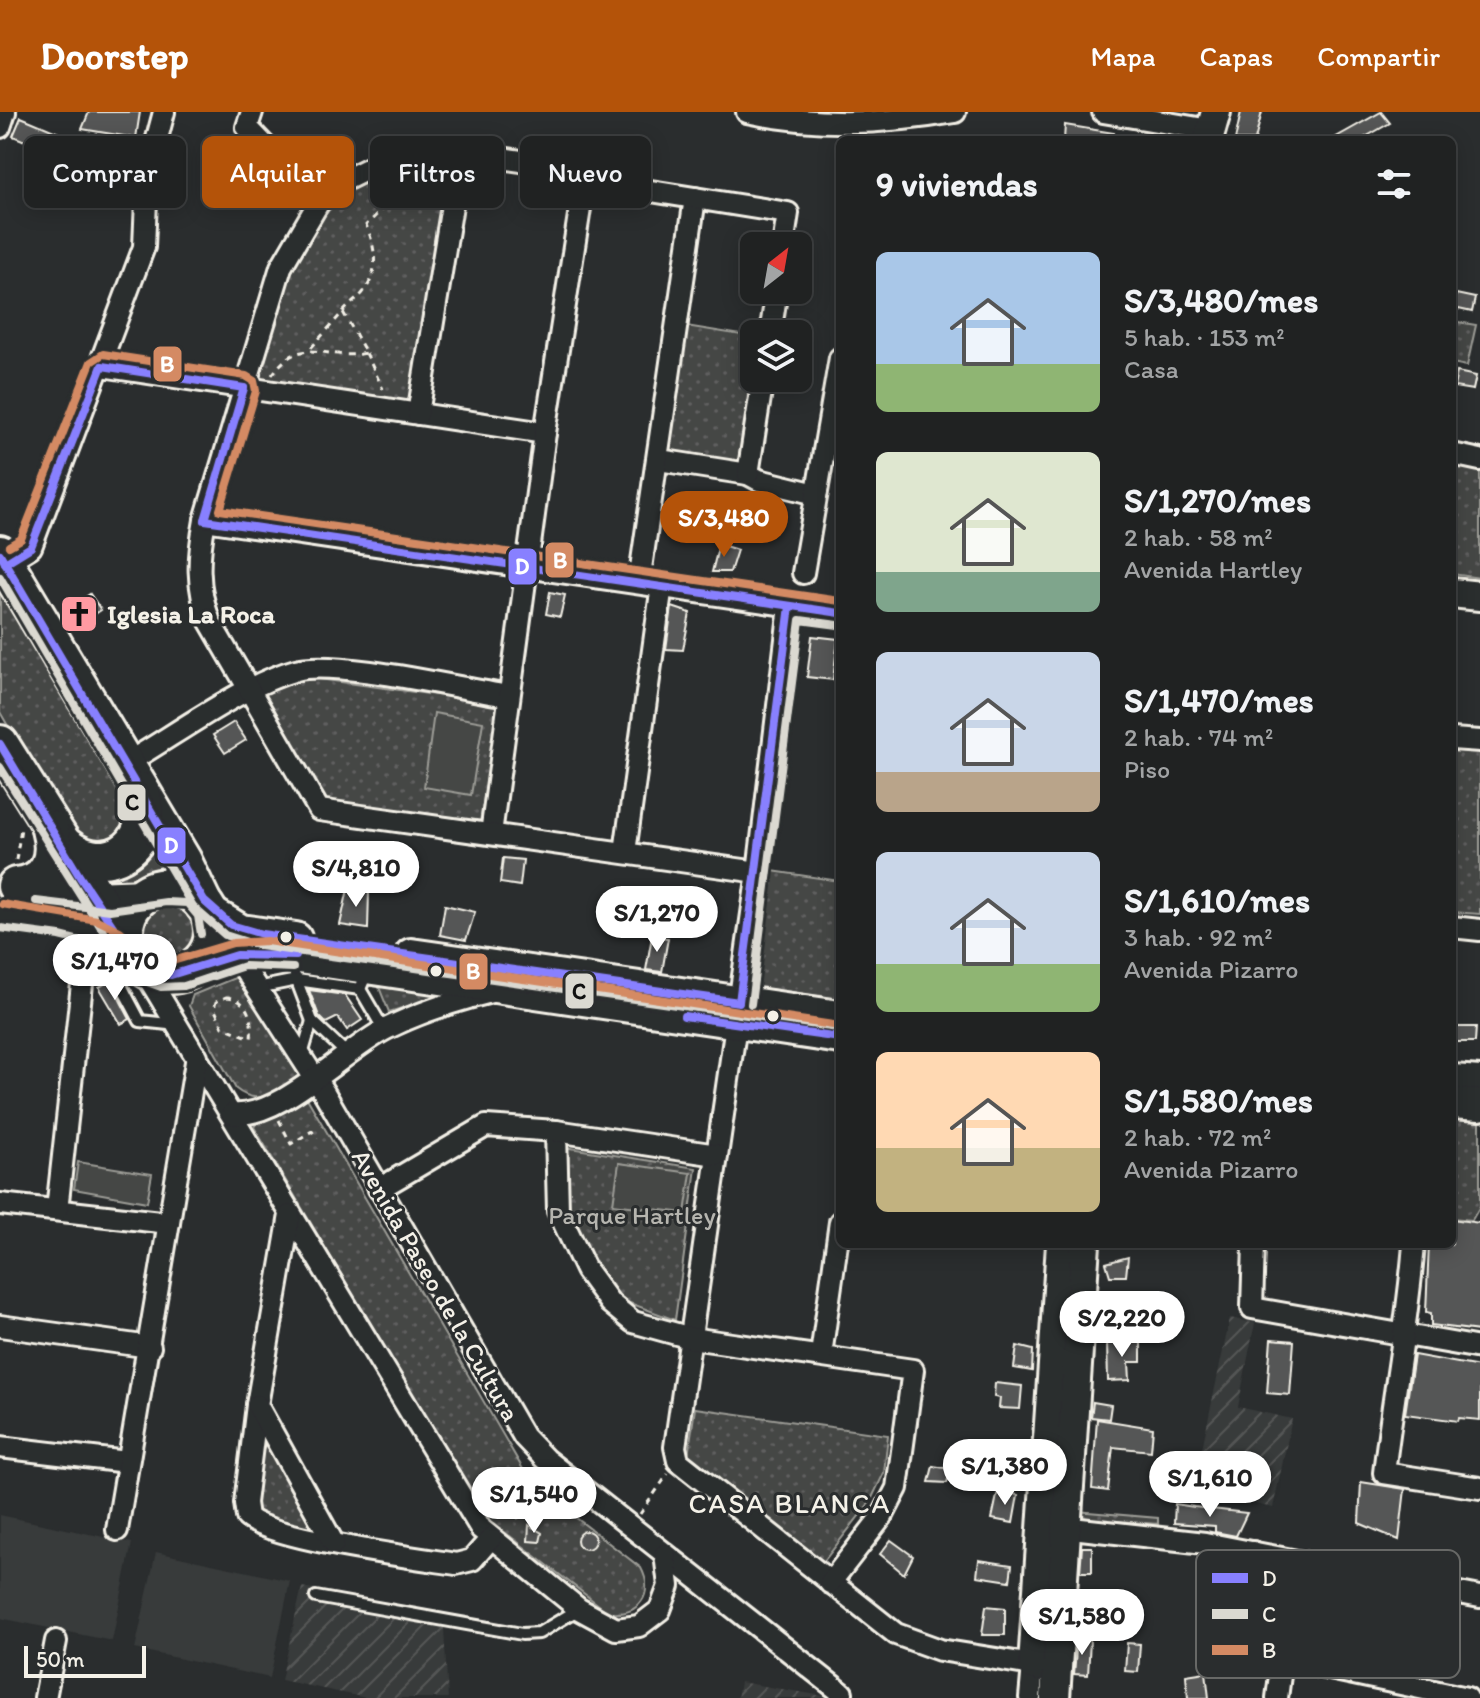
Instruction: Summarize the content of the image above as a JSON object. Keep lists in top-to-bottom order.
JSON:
{
  "streets": {
    "highway": ["Avenida Paseo de la Cultura"]
  },
  "districts": ["CASA BLANCA"],
  "parks": ["Parque Hartley"],
  "places": {
    "church": ["Iglesia La Roca"]
  },
  "lines": ["transit line B", "transit line D", "transit line C"],
  "legend": ["D", "C", "B"],
  "scale_bar": "50 m",
  "north": "top right",
  "page": {
    "header": "Doorstep",
    "nav": ["Mapa", "Capas", "Compartir"],
    "chip": [
      "Comprar",
      "Alquilar",
      "Filtros",
      "Nuevo"
    ],
    "heading": "9 viviendas",
    "list": [
      {
        "name": "S/3,480/mes",
        "note": "5 hab. · 153 m² · Casa"
      },
      {
        "name": "S/1,270/mes",
        "note": "2 hab. · 58 m² · Avenida Hartley"
      },
      {
        "name": "S/1,470/mes",
        "note": "2 hab. · 74 m² · Piso"
      },
      {
        "name": "S/1,610/mes",
        "note": "3 hab. · 92 m² · Avenida Pizarro"
      },
      {
        "name": "S/1,580/mes",
        "note": "2 hab. · 72 m² · Avenida Pizarro"
      }
    ],
    "price": [
      "S/3,480",
      "S/4,810",
      "S/1,270",
      "S/1,470",
      "S/2,220",
      "S/1,380",
      "S/1,610",
      "S/1,540",
      "S/1,580"
    ],
    "scale": "50 m"
  }
}
